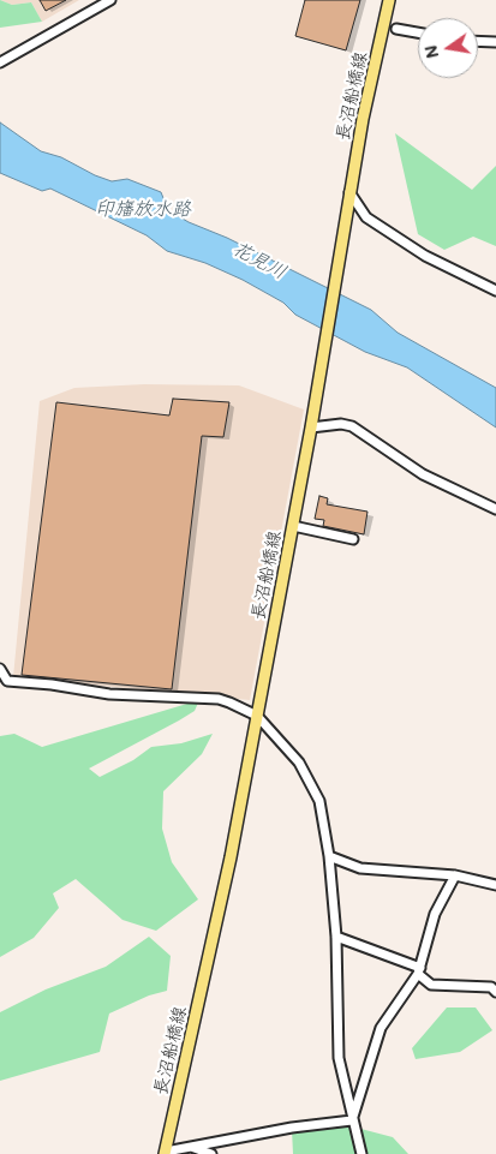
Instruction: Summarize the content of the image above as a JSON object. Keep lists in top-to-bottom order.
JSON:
{
  "streets": {
    "main road": ["長沼船橋線"]
  },
  "water": ["印旛放水路", "花見川"],
  "north": "left"
}
